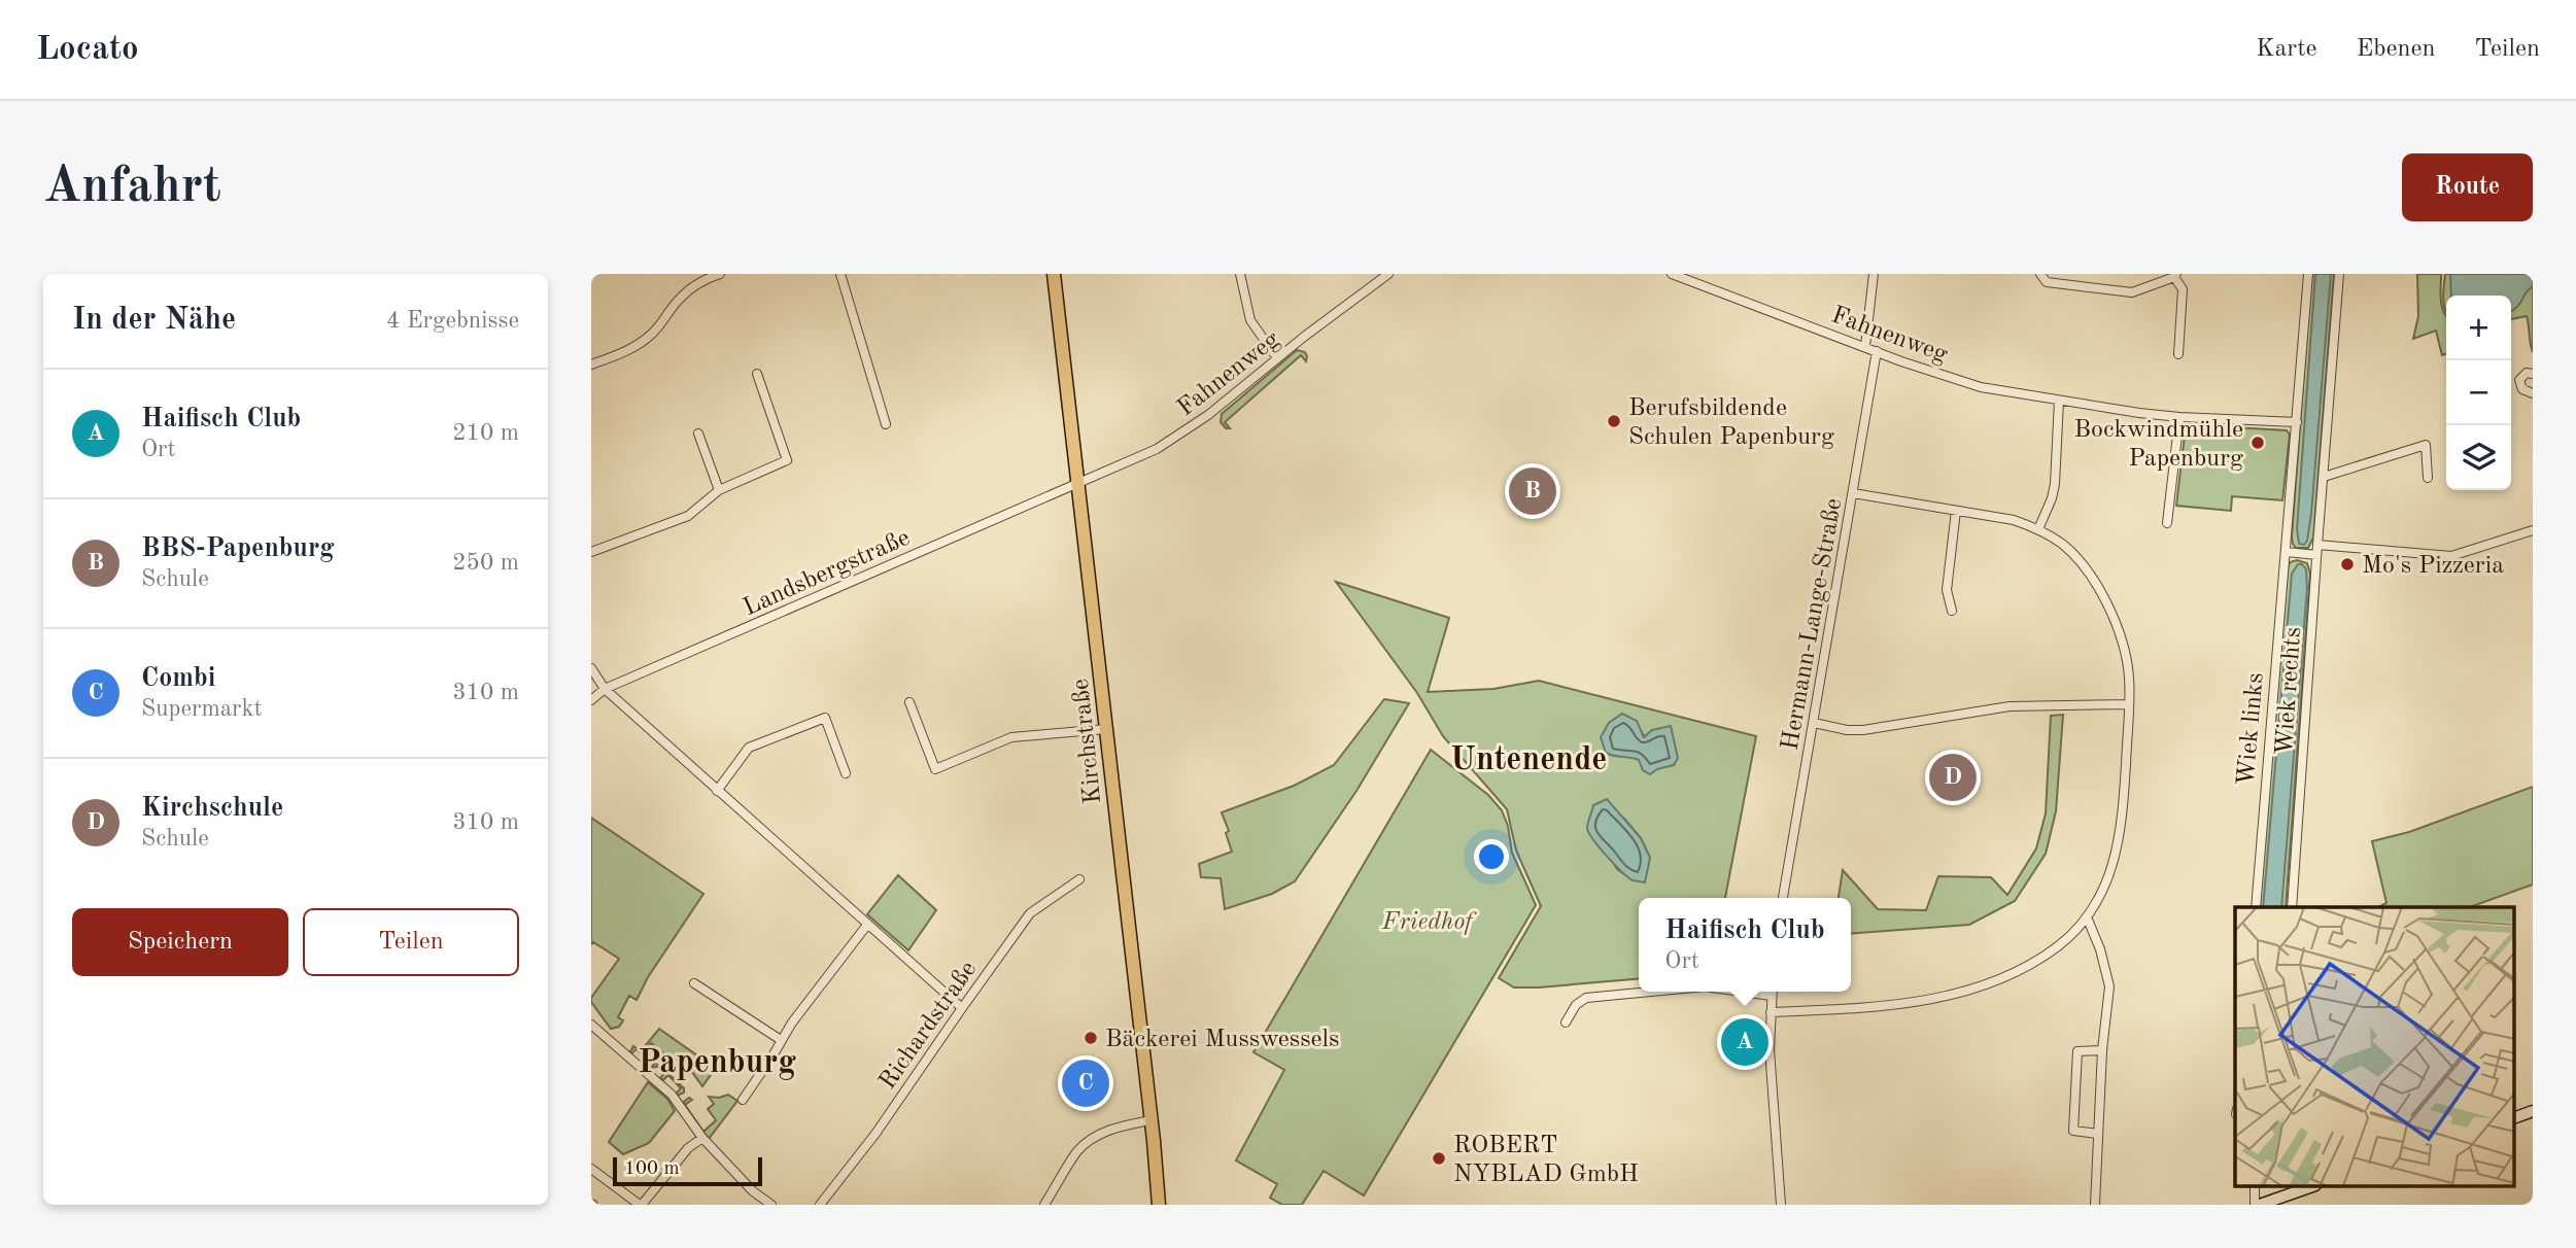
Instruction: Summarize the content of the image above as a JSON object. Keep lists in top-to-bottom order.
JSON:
{
  "streets": {
    "main road": ["Kirchstraße"],
    "street": [
      "Fahnenweg",
      "Landsbergstraße",
      "Hermann-Lange-Straße",
      "Wiek rechts",
      "Wiek links",
      "Richardstraße"
    ]
  },
  "crossings": [
    ["Fahnenweg", "Landsbergstraße"],
    ["Fahnenweg", "Hermann-Lange-Straße"],
    ["Fahnenweg", "Wiek links"],
    ["Fahnenweg", "Kirchstraße"],
    ["Landsbergstraße", "Kirchstraße"]
  ],
  "districts": ["Untenende", "Papenburg"],
  "parks": ["Friedhof"],
  "places": [
    "Berufsbildende Schulen Papenburg",
    "Bockwindmühle Papenburg",
    "Mo's Pizzeria",
    "Bäckerei Musswessels",
    "ROBERT NYBLAD GmbH"
  ],
  "scale_bar": "100 m",
  "page": {
    "header": "Locato",
    "nav": ["Karte", "Ebenen", "Teilen"],
    "buttons": [
      "Route",
      ["Speichern", "Teilen"]
    ],
    "title": "Anfahrt",
    "heading": ["In der Nähe", "4 Ergebnisse"],
    "map_buttons": ["+", "−"],
    "list": [
      {
        "mark": "A",
        "name": "Haifisch Club",
        "note": "Ort",
        "value": "210 m"
      },
      {
        "mark": "B",
        "name": "BBS-Papenburg",
        "note": "Schule",
        "value": "250 m"
      },
      {
        "mark": "C",
        "name": "Combi",
        "note": "Supermarkt",
        "value": "310 m"
      },
      {
        "mark": "D",
        "name": "Kirchschule",
        "note": "Schule",
        "value": "310 m"
      }
    ],
    "pins": [
      "B",
      "D",
      "A",
      "C"
    ],
    "popup": ["Haifisch Club", "Ort"],
    "scale": "100 m"
  }
}
